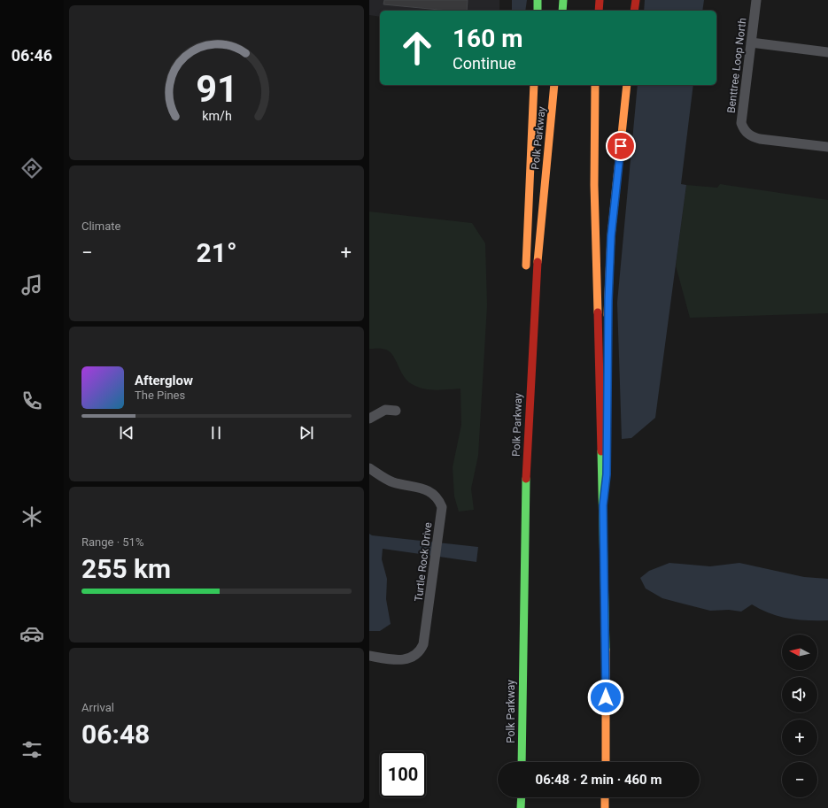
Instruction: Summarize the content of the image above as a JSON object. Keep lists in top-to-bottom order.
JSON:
{
  "streets": {
    "highway": ["Polk Parkway"],
    "street": ["Benttree Loop North", "Turtle Rock Drive"]
  },
  "north": "left",
  "page": {
    "tabs": "06:46",
    "turn": ["160 m", "Continue"],
    "tile": [
      "Climate",
      ["Range · 51%", "255 km"],
      ["Arrival", "06:48"]
    ],
    "heat": ["−", "21°", "+"],
    "song": ["Afterglow", "The Pines"],
    "map_buttons": ["+", "−"],
    "limit": "100",
    "trip": "06:48 · 2 min · 460 m",
    "gauge": ["91", "km/h"]
  }
}
